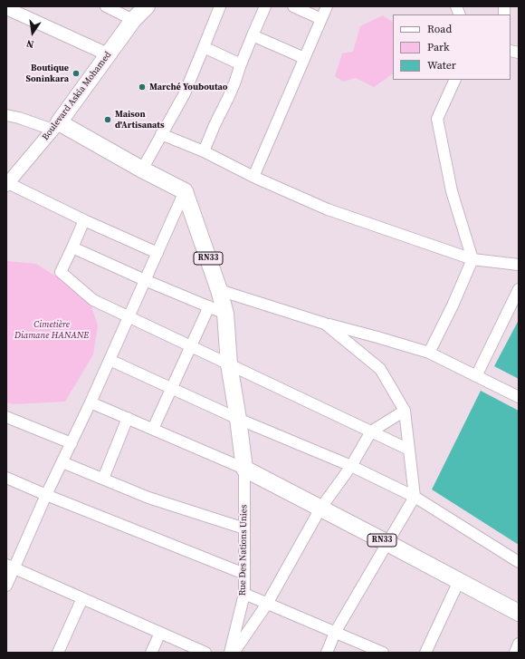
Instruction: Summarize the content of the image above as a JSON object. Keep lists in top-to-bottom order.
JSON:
{
  "streets": {
    "main road": ["Boulevard Askia Mohamed", "RN33"],
    "street": ["Rue Des Nations Unies"]
  },
  "crossings": [
    ["RN33", "Rue Des Nations Unies"]
  ],
  "parks": ["Cimetière Diamane HANANE"],
  "places": ["Boutique Soninkara", "Marché Youboutao", "Maison d'Artisanats"],
  "legend": ["Road", "Park", "Water"],
  "north": "bottom"
}
